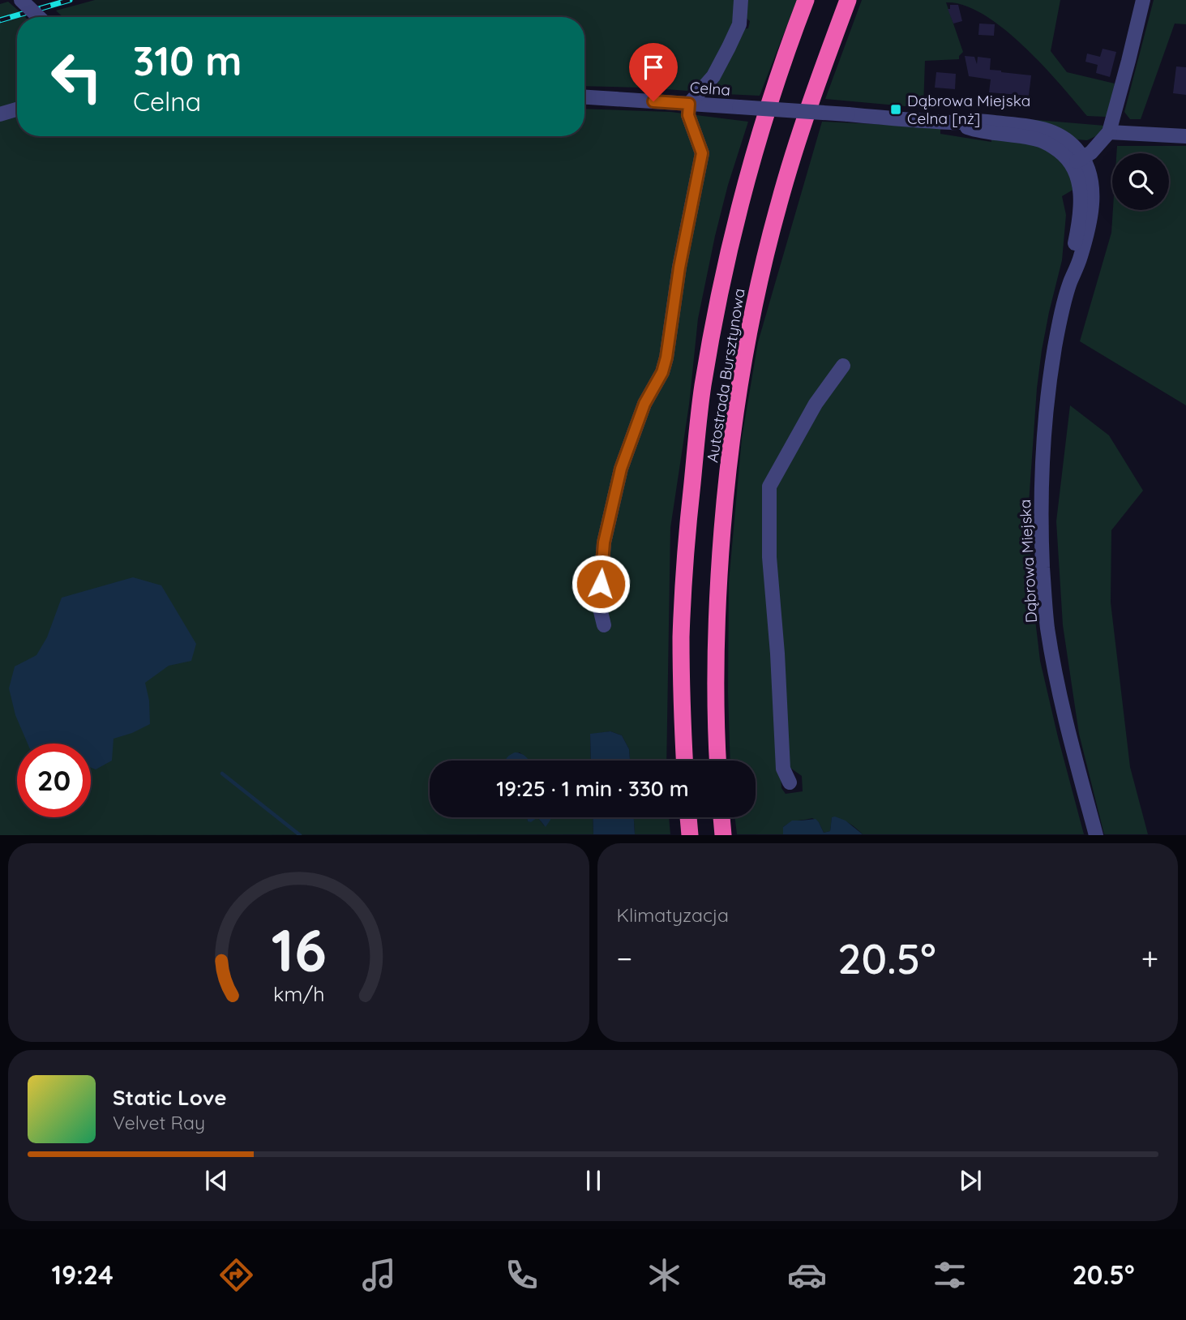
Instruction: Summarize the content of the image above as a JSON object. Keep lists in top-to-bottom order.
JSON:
{
  "streets": {
    "highway": ["Autostrada Bursztynowa"],
    "street": ["Celna", "Dąbrowa Miejska"]
  },
  "crossings": [
    ["Celna", "Dąbrowa Miejska"]
  ],
  "places": {
    "transit": ["Dąbrowa Miejska Celna [nż]"]
  },
  "page": {
    "turn": ["310 m", "Celna"],
    "limit": "20",
    "trip": "19:25 · 1 min · 330 m",
    "tile": "Klimatyzacja",
    "heat": ["−", "20.5°", "+"],
    "song": ["Static Love", "Velvet Ray"],
    "tabs": ["19:24", "20.5°"],
    "gauge": ["16", "km/h"]
  }
}
